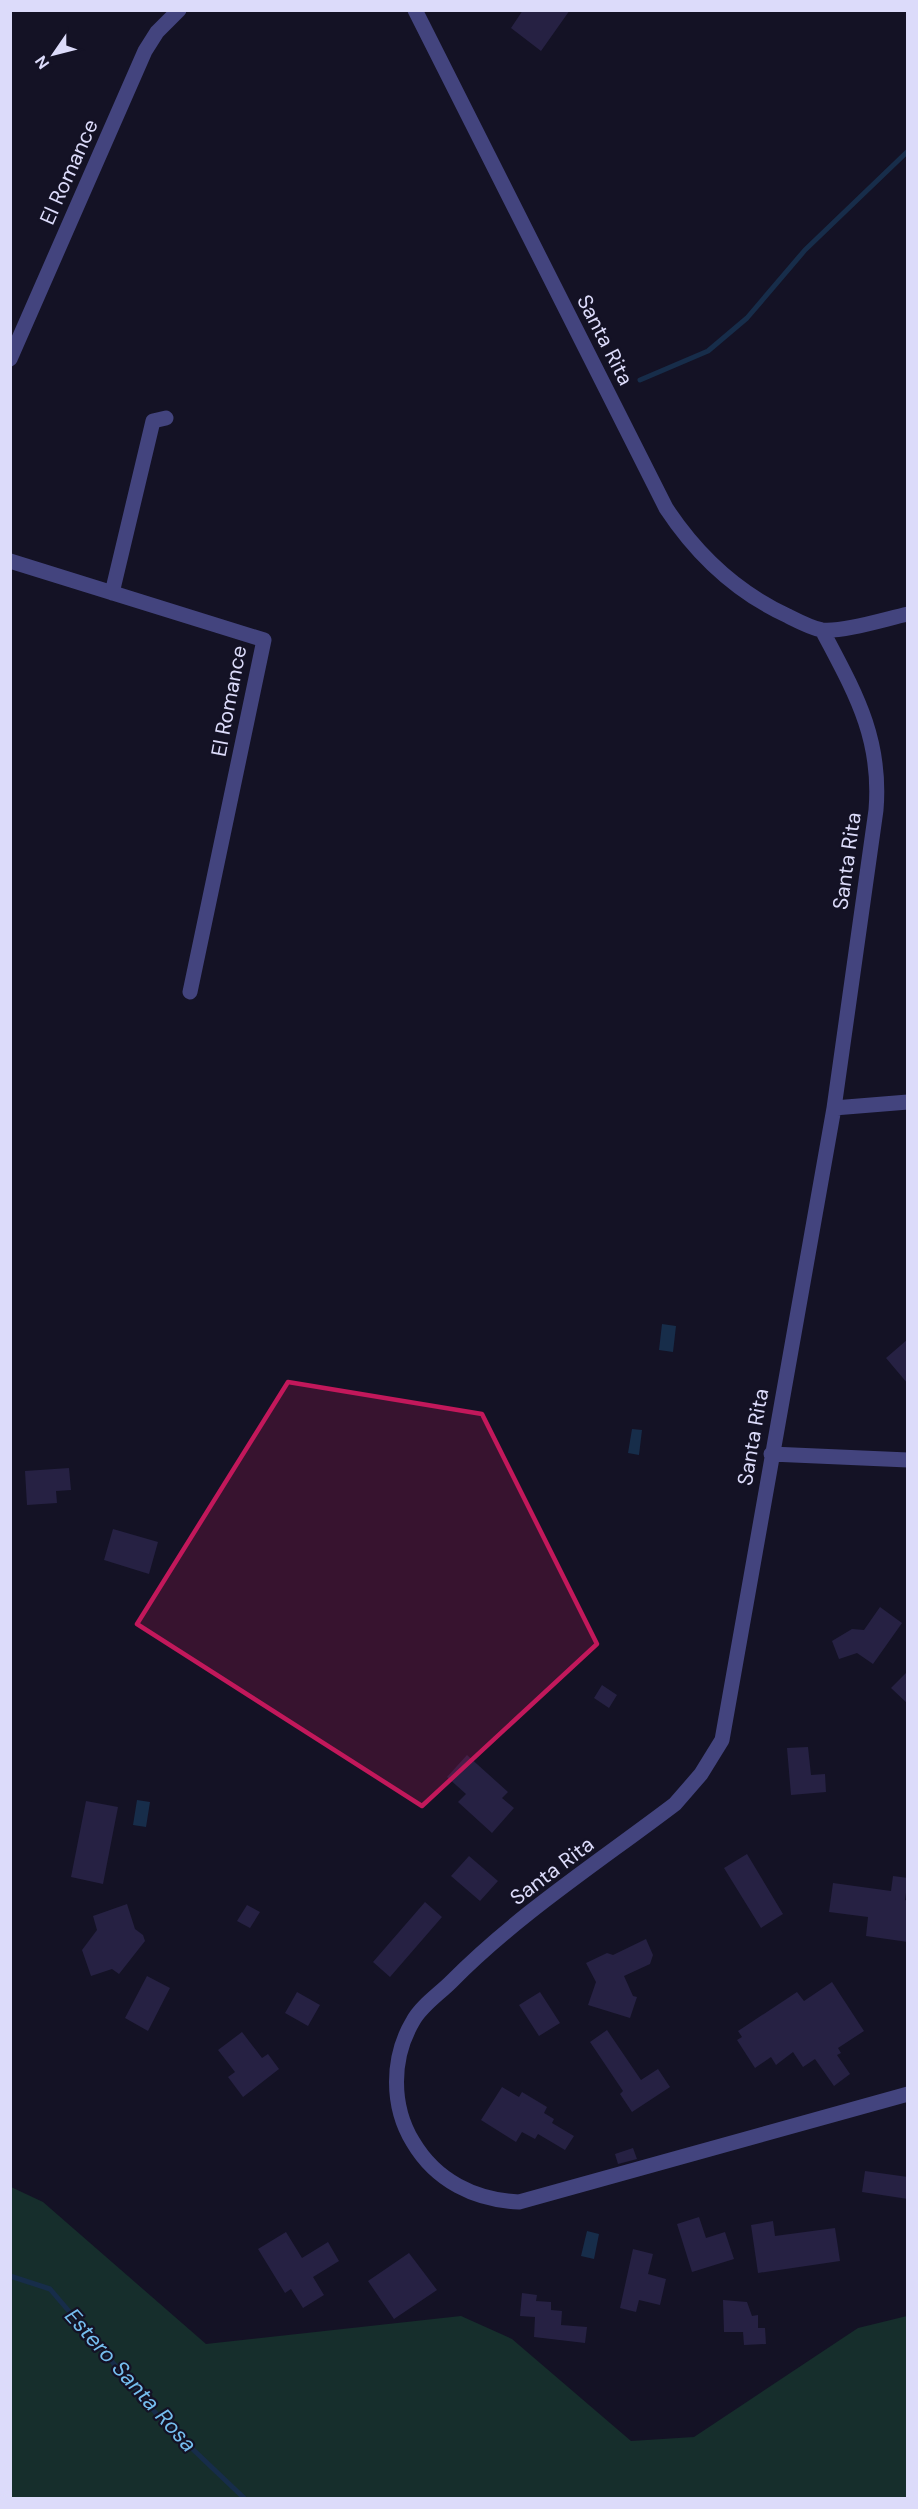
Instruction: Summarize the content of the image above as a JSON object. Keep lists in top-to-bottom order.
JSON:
{
  "streets": {
    "street": ["El Romance", "Santa Rita"]
  },
  "water": ["Estero Santa Rosa"],
  "north": "bottom left"
}
